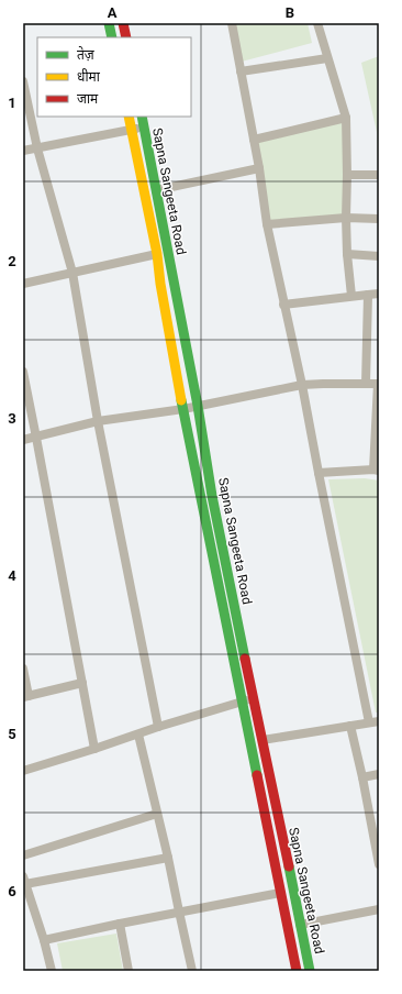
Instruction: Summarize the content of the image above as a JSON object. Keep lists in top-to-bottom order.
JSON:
{
  "streets": {
    "main road": ["Sapna Sangeeta Road"]
  },
  "legend": ["तेज़", "धीमा", "जाम"],
  "grid": {
    "columns": ["A", "B"],
    "rows": [
      "1",
      "2",
      "3",
      "4",
      "5",
      "6"
    ]
  }
}
